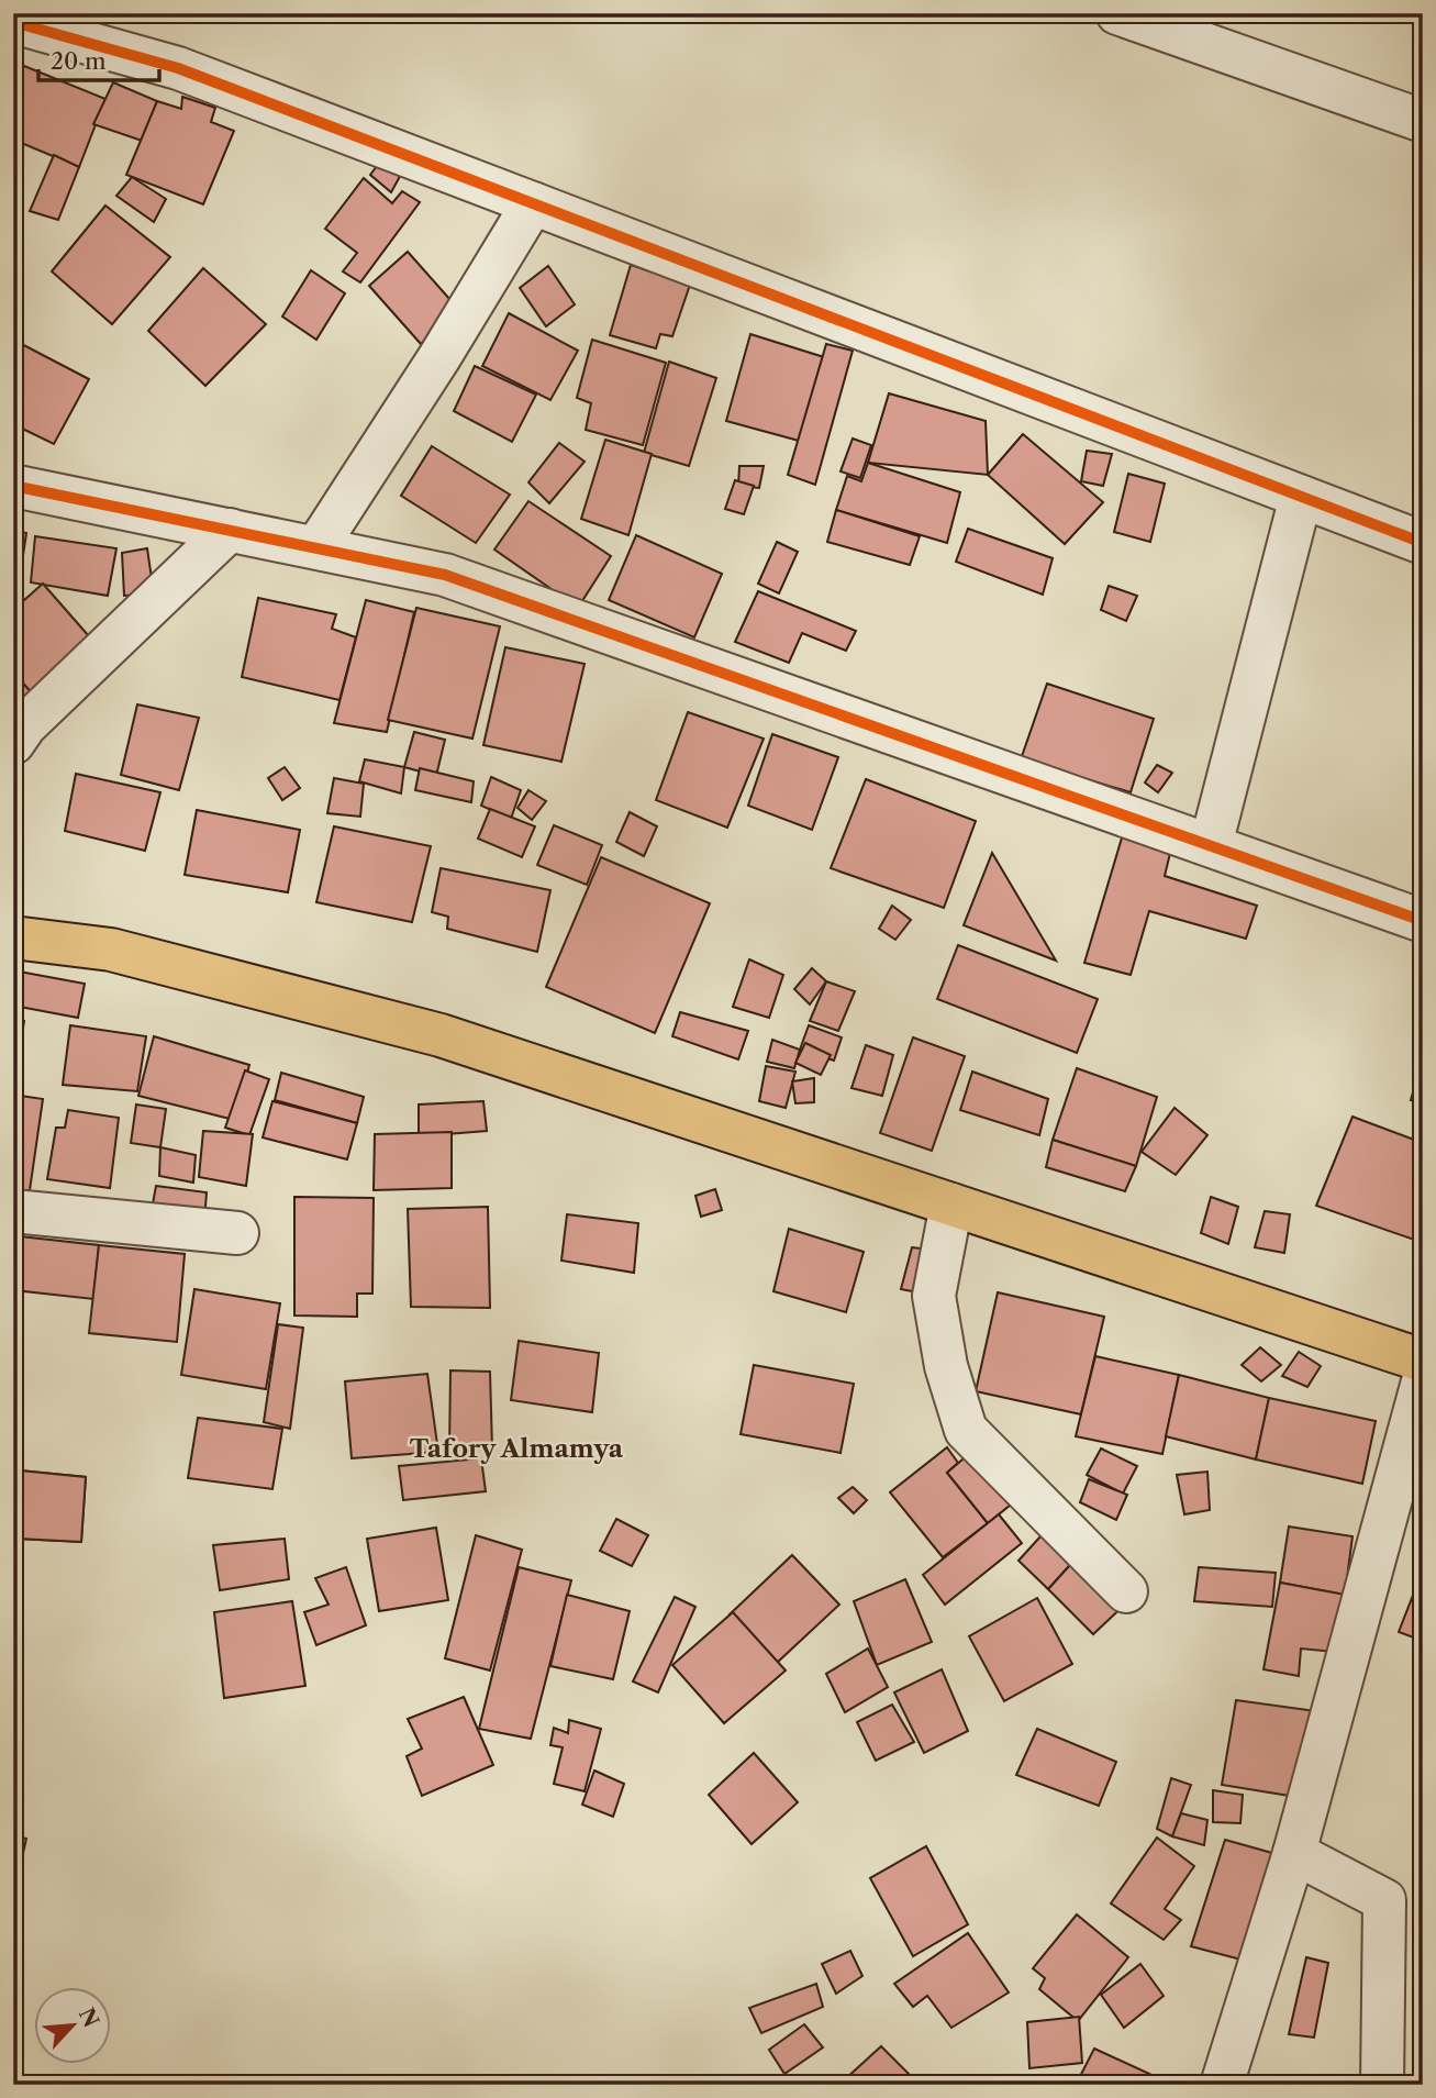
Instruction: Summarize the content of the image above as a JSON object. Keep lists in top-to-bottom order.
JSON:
{
  "districts": ["Tafory Almamya"],
  "scale_bar": "20 m",
  "north": "top right"
}
